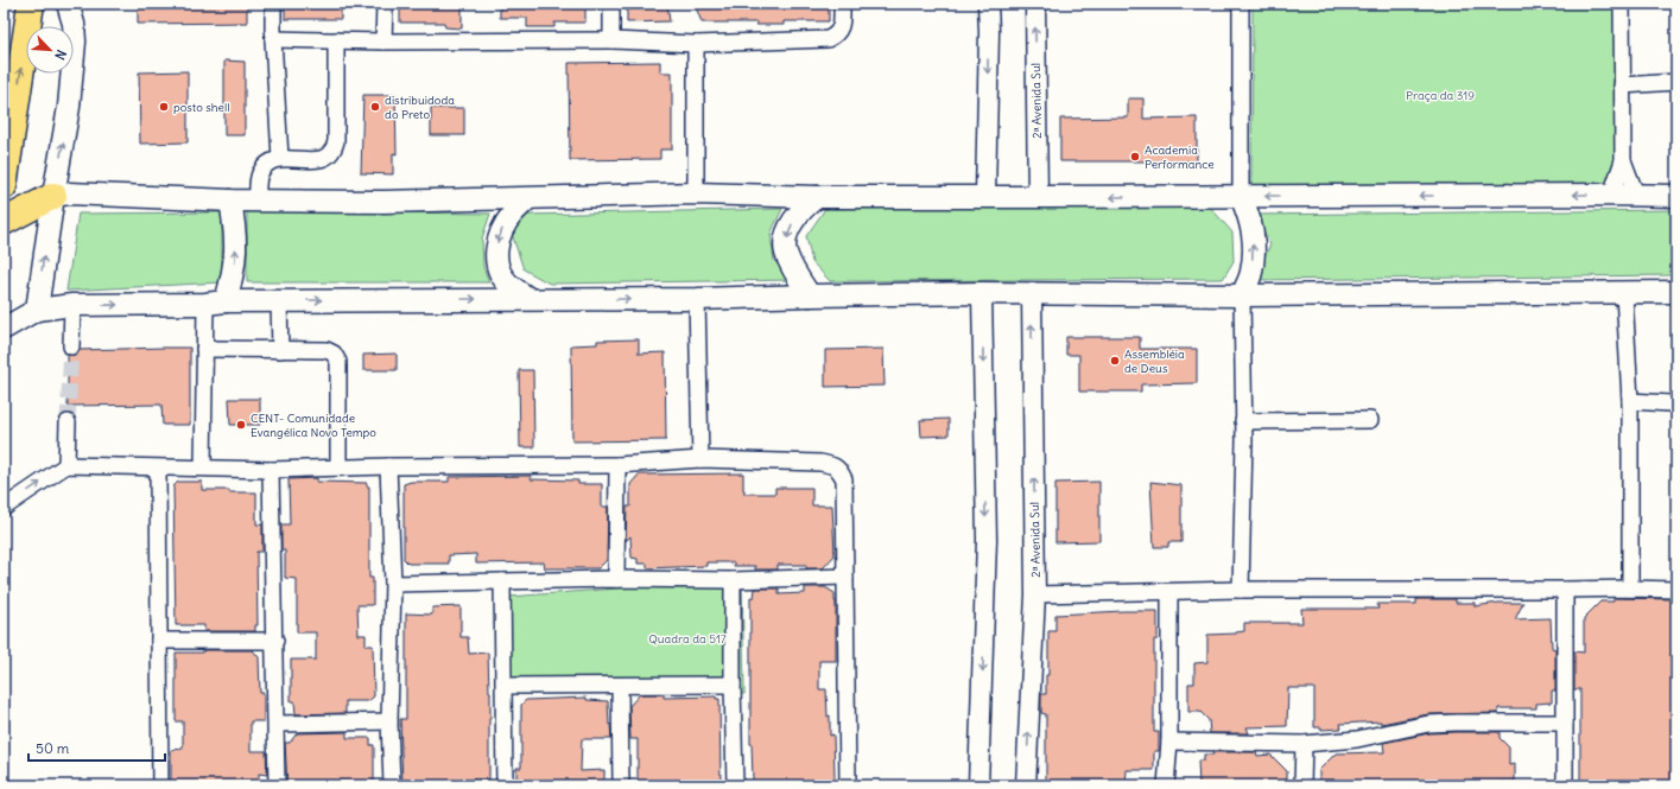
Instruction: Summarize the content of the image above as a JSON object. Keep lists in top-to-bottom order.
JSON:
{
  "streets": {
    "street": ["2ᵃ Avenida Sul"]
  },
  "parks": ["Praça da 319", "Quadra da 517"],
  "places": [
    "posto shell",
    "distribuidoda do Preto",
    "Academia Performance",
    "Assembléia de Deus",
    "CENT- Comunidade Evangélica Novo Tempo"
  ],
  "scale_bar": "50 m",
  "north": "bottom right"
}
